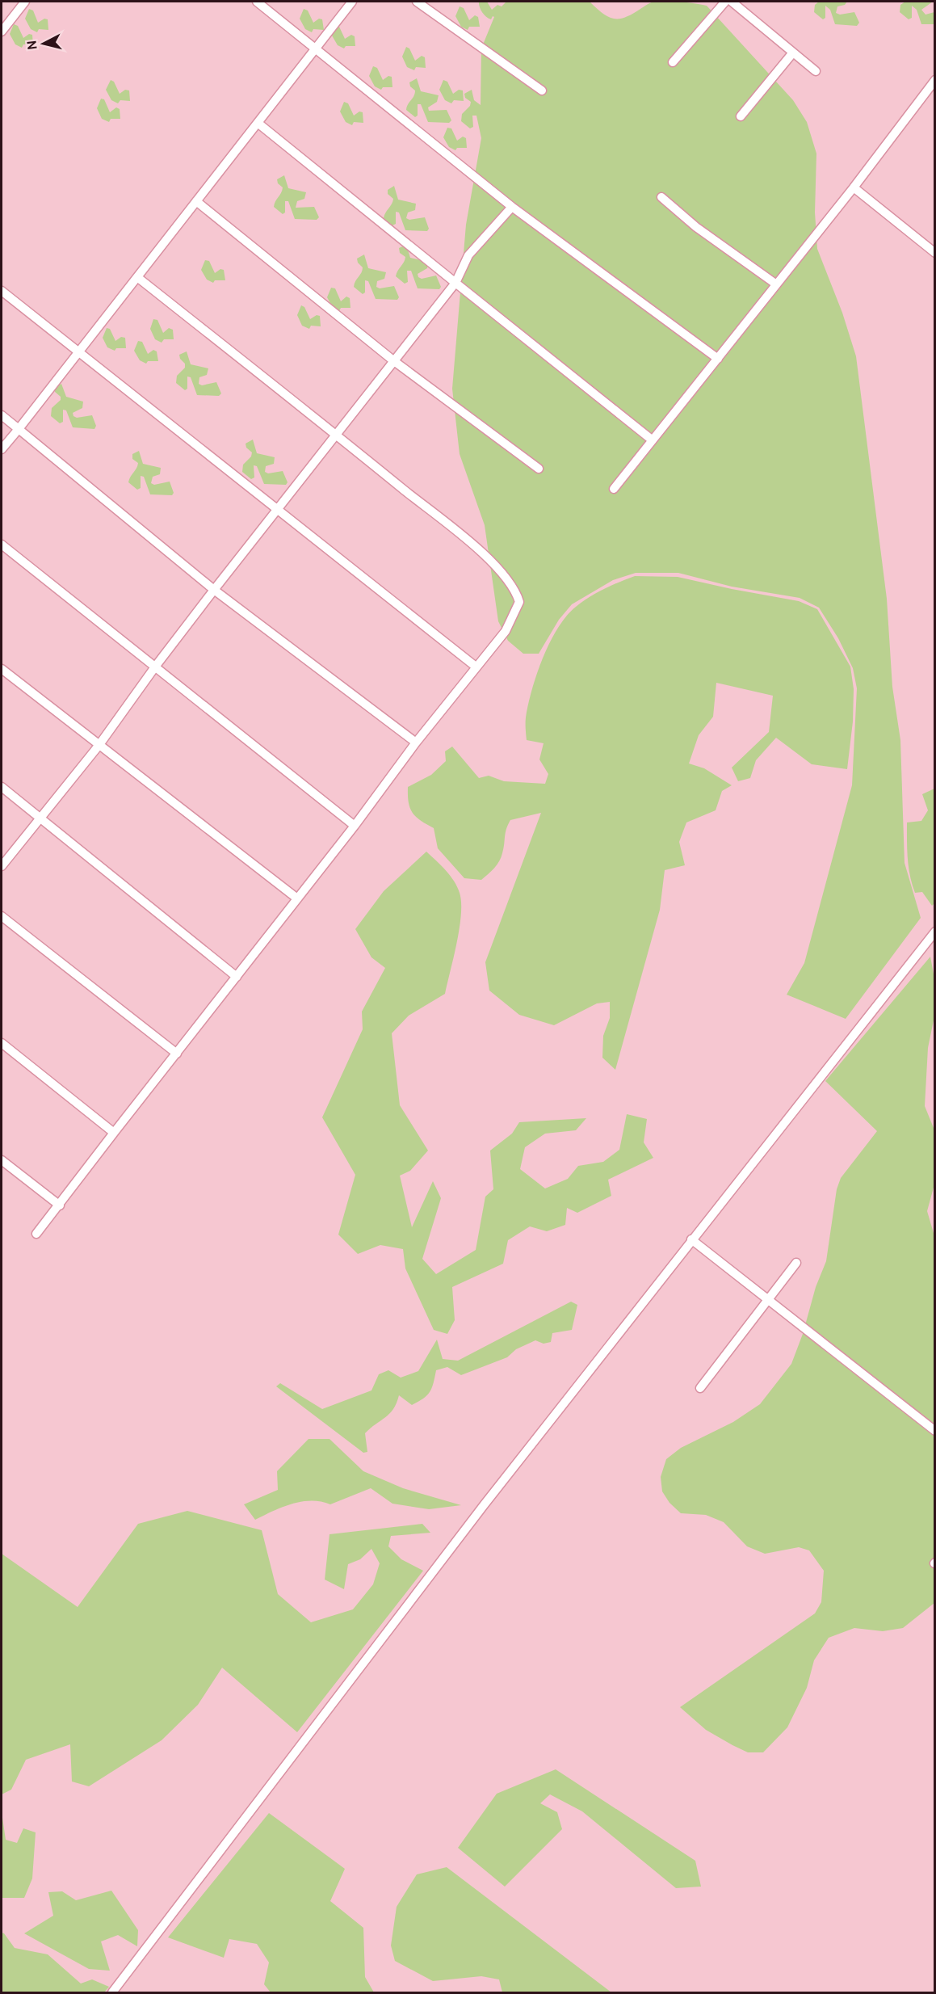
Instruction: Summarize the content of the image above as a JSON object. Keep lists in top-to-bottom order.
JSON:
{
  "north": "left"
}
